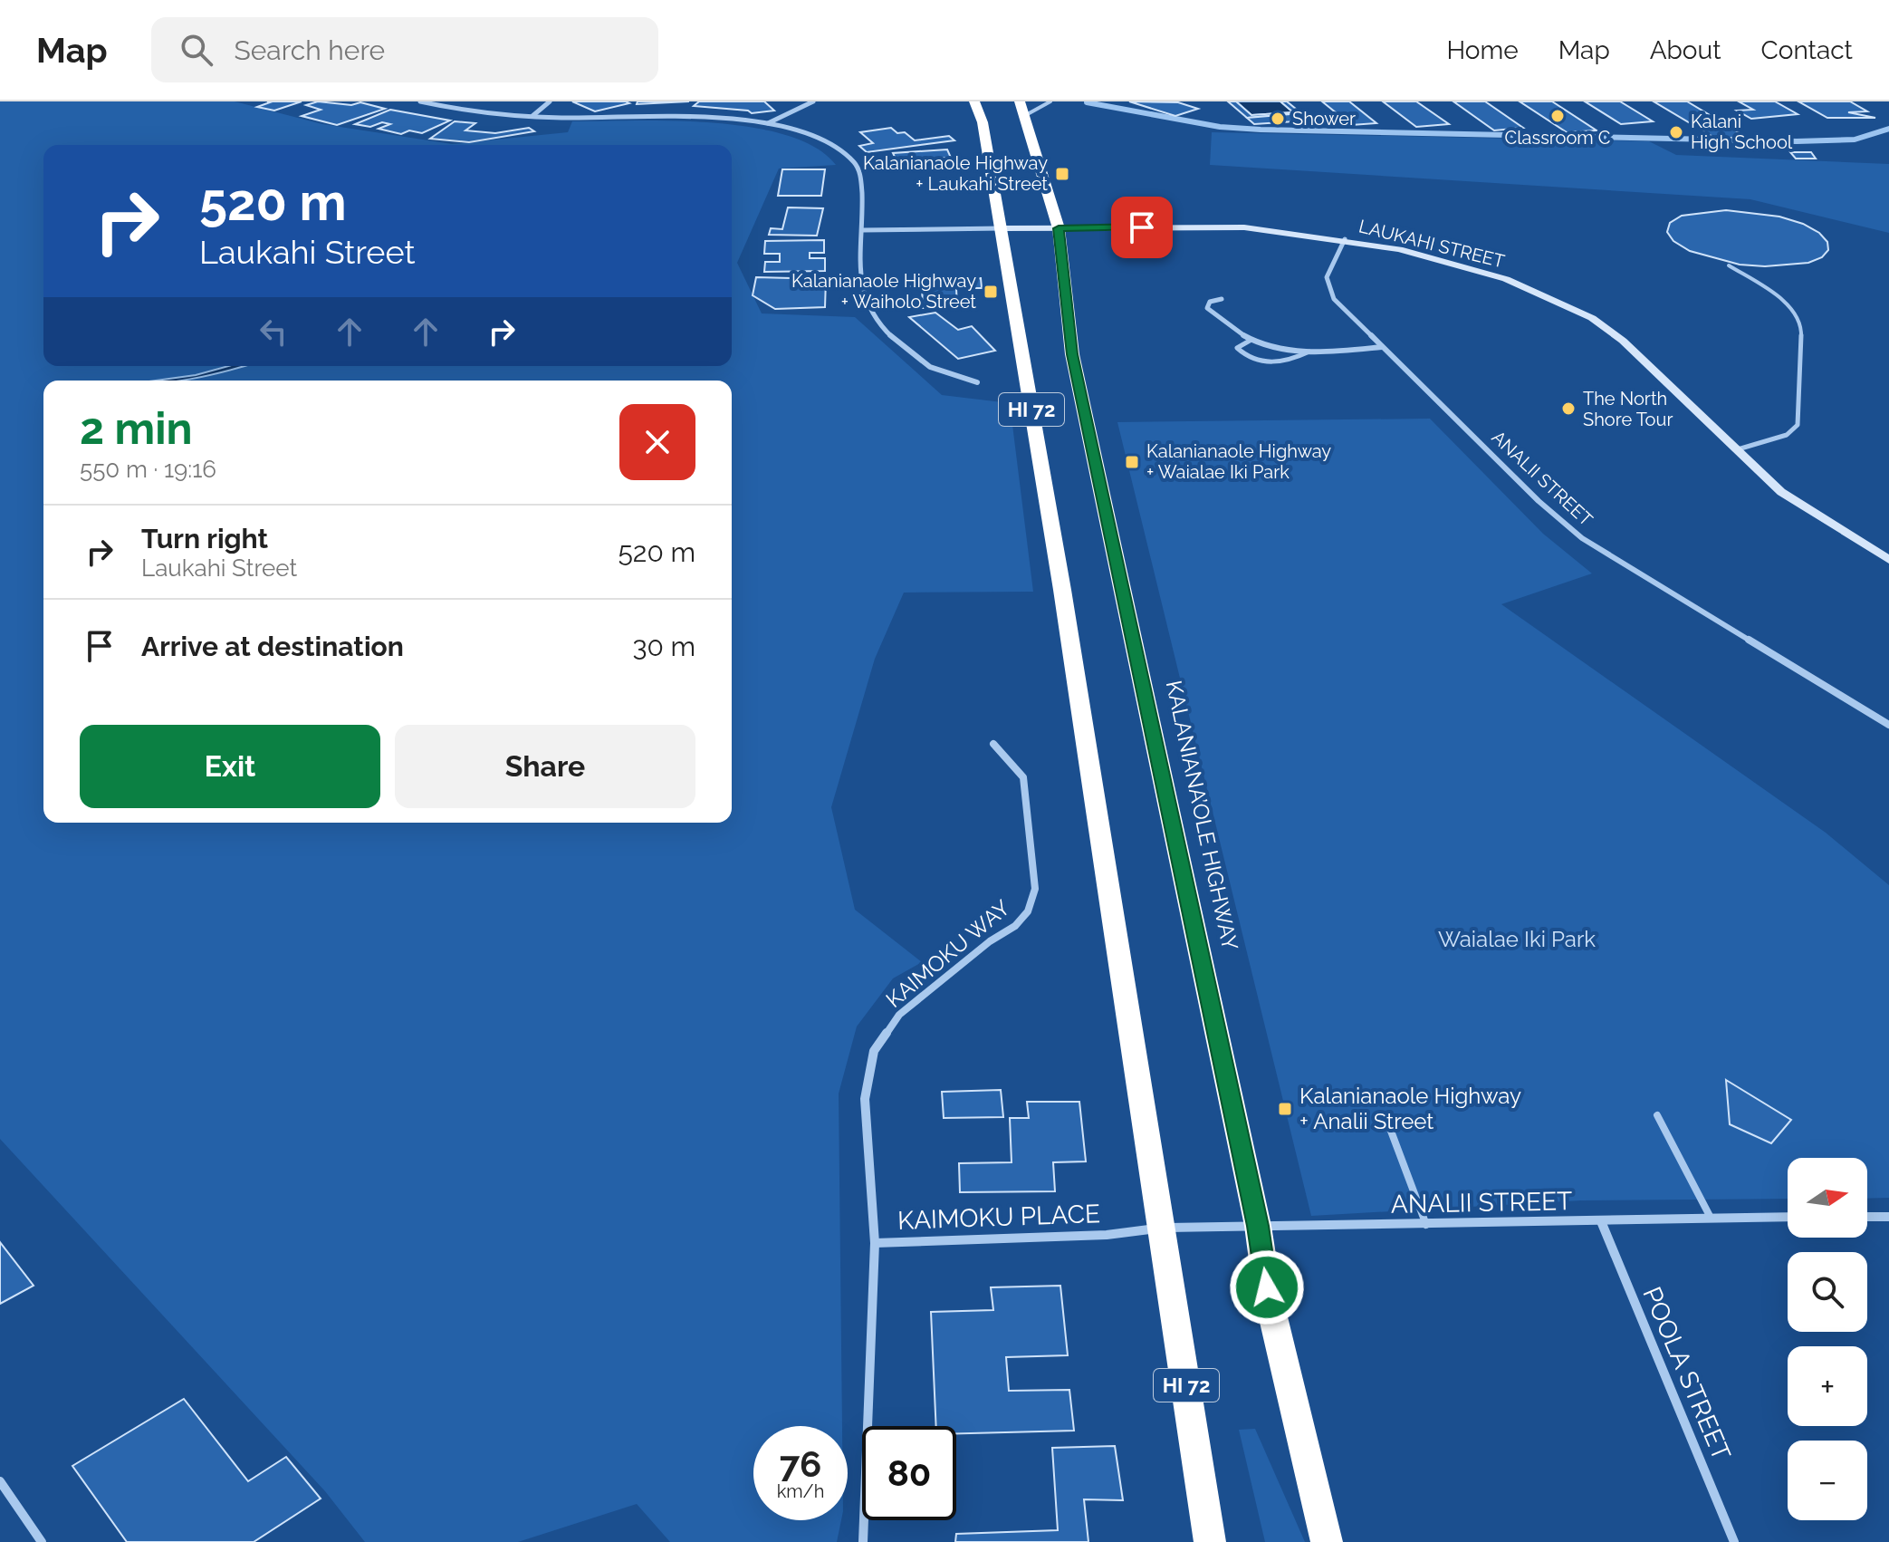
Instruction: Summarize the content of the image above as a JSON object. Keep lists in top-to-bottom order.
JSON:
{
  "streets": {
    "highway": ["HI 72", "KALANIANA’OLE HIGHWAY"],
    "street": [
      "LAUKAHI STREET",
      "ANALII STREET",
      "KAIMOKU WAY",
      "KAIMOKU PLACE",
      "POOLA STREET"
    ]
  },
  "crossings": [
    ["LAUKAHI STREET", "HI 72"],
    ["LAUKAHI STREET", "ANALII STREET"],
    ["LAUKAHI STREET", "KALANIANA’OLE HIGHWAY"],
    ["HI 72", "ANALII STREET"],
    ["HI 72", "KAIMOKU PLACE"],
    ["ANALII STREET", "KALANIANA’OLE HIGHWAY"],
    ["ANALII STREET", "KAIMOKU PLACE"],
    ["ANALII STREET", "POOLA STREET"],
    ["KAIMOKU WAY", "KAIMOKU PLACE"]
  ],
  "parks": ["Waialae Iki Park"],
  "places": {
    "other": [
      "Classroom C",
      "Shower",
      "Kalani High School",
      "The North Shore Tour"
    ],
    "transit": [
      "Kalanianaole Highway + Laukahi Street",
      "Kalanianaole Highway + Waiholo Street",
      "Kalanianaole Highway + Waialae Iki Park",
      "Kalanianaole Highway + Analii Street"
    ]
  },
  "north": "right",
  "page": {
    "header": "Map",
    "search": "Search here",
    "nav": [
      "Home",
      "Map",
      "About",
      "Contact"
    ],
    "turn": ["520 m", "Laukahi Street"],
    "heading": ["2 min", "550 m · 19:16"],
    "list": [
      {
        "name": "Turn right",
        "note": "Laukahi Street",
        "value": "520 m"
      },
      {
        "name": "Arrive at destination",
        "value": "30 m"
      }
    ],
    "buttons": ["Exit", "Share"],
    "map_buttons": ["+", "−"],
    "speed": "76 km/h",
    "limit": "80"
  }
}
